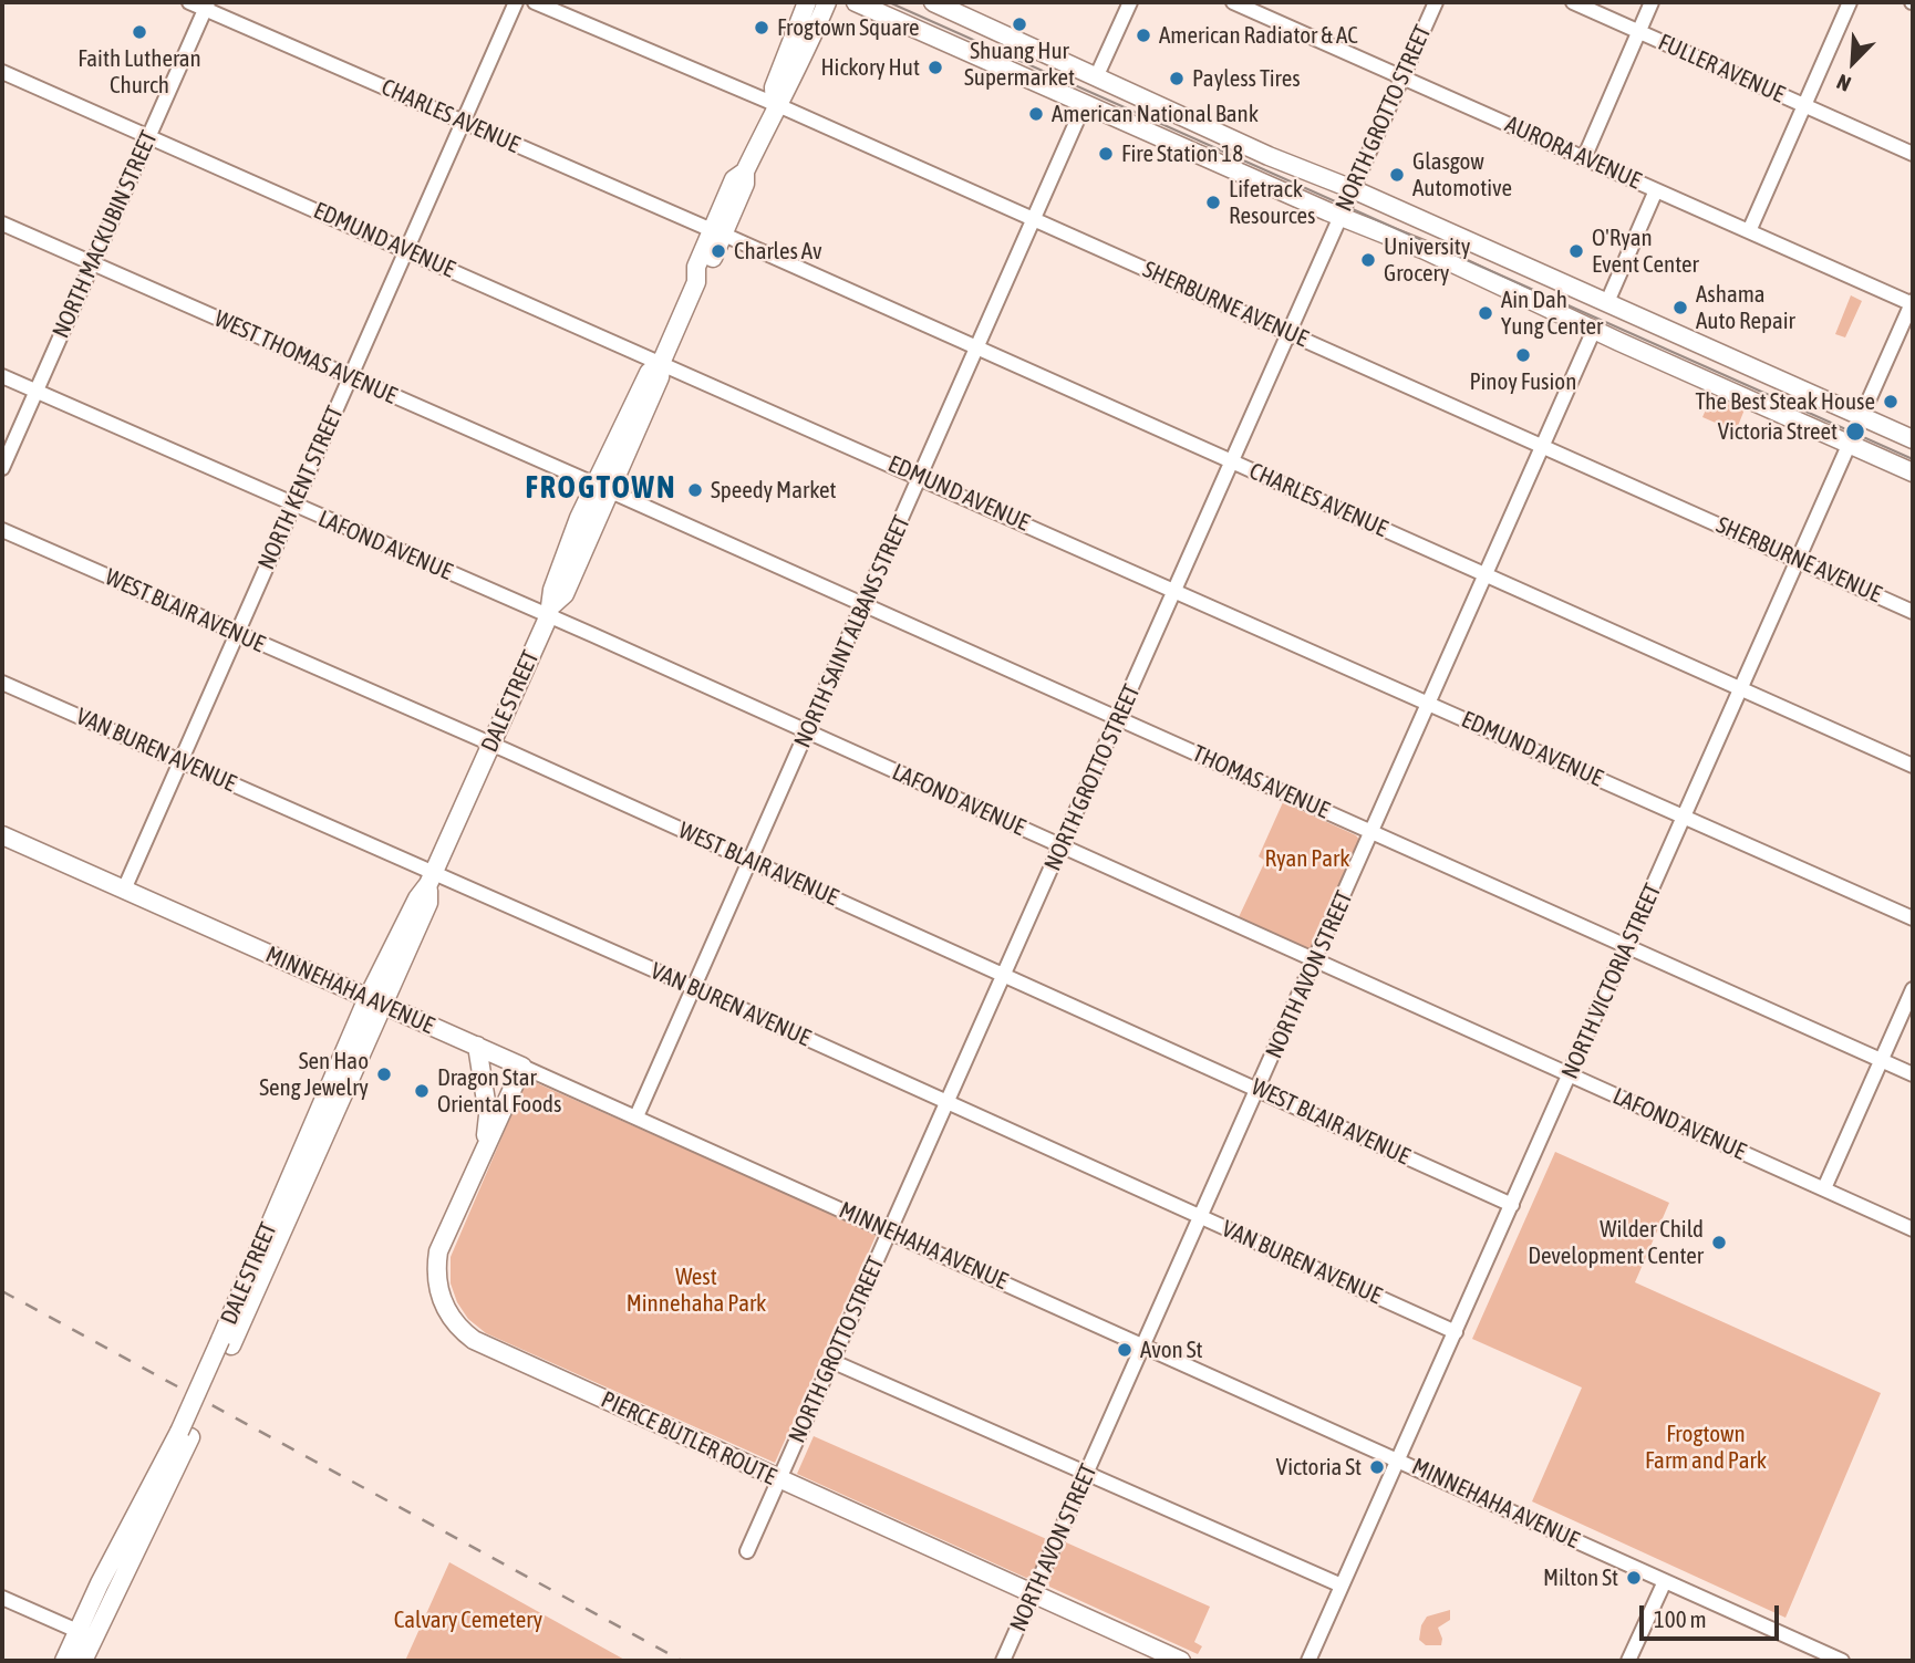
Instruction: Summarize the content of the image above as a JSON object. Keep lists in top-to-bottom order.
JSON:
{
  "streets": {
    "main road": ["DALE STREET", "MINNEHAHA AVENUE", "PIERCE BUTLER ROUTE"],
    "street": [
      "FULLER AVENUE",
      "CHARLES AVENUE",
      "NORTH GROTTO STREET",
      "AURORA AVENUE",
      "NORTH MACKUBIN STREET",
      "EDMUND AVENUE",
      "SHERBURNE AVENUE",
      "WEST THOMAS AVENUE",
      "NORTH KENT STREET",
      "LAFOND AVENUE",
      "WEST BLAIR AVENUE",
      "NORTH SAINT ALBANS STREET",
      "VAN BUREN AVENUE",
      "THOMAS AVENUE",
      "NORTH AVON STREET",
      "NORTH VICTORIA STREET"
    ]
  },
  "crossings": [
    ["CHARLES AVENUE", "NORTH GROTTO STREET"],
    ["CHARLES AVENUE", "NORTH MACKUBIN STREET"],
    ["CHARLES AVENUE", "NORTH KENT STREET"],
    ["CHARLES AVENUE", "NORTH SAINT ALBANS STREET"],
    ["CHARLES AVENUE", "DALE STREET"],
    ["CHARLES AVENUE", "NORTH AVON STREET"],
    ["CHARLES AVENUE", "NORTH VICTORIA STREET"],
    ["NORTH GROTTO STREET", "AURORA AVENUE"],
    ["NORTH GROTTO STREET", "EDMUND AVENUE"],
    ["NORTH GROTTO STREET", "SHERBURNE AVENUE"],
    ["NORTH GROTTO STREET", "LAFOND AVENUE"],
    ["NORTH GROTTO STREET", "WEST BLAIR AVENUE"],
    ["NORTH GROTTO STREET", "VAN BUREN AVENUE"],
    ["NORTH GROTTO STREET", "THOMAS AVENUE"],
    ["NORTH GROTTO STREET", "MINNEHAHA AVENUE"],
    ["NORTH GROTTO STREET", "PIERCE BUTLER ROUTE"],
    ["AURORA AVENUE", "NORTH VICTORIA STREET"],
    ["NORTH MACKUBIN STREET", "EDMUND AVENUE"],
    ["NORTH MACKUBIN STREET", "WEST THOMAS AVENUE"],
    ["NORTH MACKUBIN STREET", "LAFOND AVENUE"],
    ["EDMUND AVENUE", "NORTH KENT STREET"],
    ["EDMUND AVENUE", "NORTH SAINT ALBANS STREET"],
    ["EDMUND AVENUE", "DALE STREET"],
    ["EDMUND AVENUE", "NORTH AVON STREET"],
    ["EDMUND AVENUE", "NORTH VICTORIA STREET"],
    ["SHERBURNE AVENUE", "NORTH SAINT ALBANS STREET"],
    ["SHERBURNE AVENUE", "DALE STREET"],
    ["SHERBURNE AVENUE", "NORTH AVON STREET"],
    ["SHERBURNE AVENUE", "NORTH VICTORIA STREET"],
    ["WEST THOMAS AVENUE", "NORTH KENT STREET"],
    ["WEST THOMAS AVENUE", "DALE STREET"],
    ["WEST THOMAS AVENUE", "THOMAS AVENUE"],
    ["NORTH KENT STREET", "LAFOND AVENUE"],
    ["NORTH KENT STREET", "WEST BLAIR AVENUE"],
    ["NORTH KENT STREET", "VAN BUREN AVENUE"],
    ["NORTH KENT STREET", "MINNEHAHA AVENUE"],
    ["LAFOND AVENUE", "NORTH SAINT ALBANS STREET"],
    ["LAFOND AVENUE", "DALE STREET"],
    ["LAFOND AVENUE", "NORTH AVON STREET"],
    ["LAFOND AVENUE", "NORTH VICTORIA STREET"],
    ["WEST BLAIR AVENUE", "NORTH SAINT ALBANS STREET"],
    ["WEST BLAIR AVENUE", "DALE STREET"],
    ["WEST BLAIR AVENUE", "NORTH AVON STREET"],
    ["WEST BLAIR AVENUE", "NORTH VICTORIA STREET"],
    ["NORTH SAINT ALBANS STREET", "VAN BUREN AVENUE"],
    ["NORTH SAINT ALBANS STREET", "THOMAS AVENUE"],
    ["NORTH SAINT ALBANS STREET", "MINNEHAHA AVENUE"],
    ["DALE STREET", "VAN BUREN AVENUE"],
    ["DALE STREET", "THOMAS AVENUE"],
    ["DALE STREET", "MINNEHAHA AVENUE"],
    ["VAN BUREN AVENUE", "NORTH AVON STREET"],
    ["VAN BUREN AVENUE", "NORTH VICTORIA STREET"],
    ["THOMAS AVENUE", "NORTH AVON STREET"],
    ["THOMAS AVENUE", "NORTH VICTORIA STREET"],
    ["NORTH AVON STREET", "MINNEHAHA AVENUE"],
    ["NORTH AVON STREET", "PIERCE BUTLER ROUTE"],
    ["NORTH VICTORIA STREET", "MINNEHAHA AVENUE"],
    ["MINNEHAHA AVENUE", "PIERCE BUTLER ROUTE"]
  ],
  "districts": ["FROGTOWN"],
  "parks": [
    "Ryan Park",
    "West Minnehaha Park",
    "Frogtown Farm and Park",
    "Calvary Cemetery"
  ],
  "places": [
    "Shuang Hur Supermarket",
    "Frogtown Square",
    "Faith Lutheran Church",
    "American Radiator & AC",
    "Hickory Hut",
    "Payless Tires",
    "American National Bank",
    "Fire Station 18",
    "Glasgow Automotive",
    "Lifetrack Resources",
    "Charles Av",
    "O'Ryan Event Center",
    "University Grocery",
    "Ashama Auto Repair",
    "Ain Dah Yung Center",
    "Pinoy Fusion",
    "The Best Steak House",
    "Victoria Street",
    "Speedy Market",
    "Sen Hao Seng Jewelry",
    "Dragon Star Oriental Foods",
    "Wilder Child Development Center",
    "Avon St",
    "Victoria St",
    "Milton St"
  ],
  "scale_bar": "100 m",
  "north": "bottom left"
}
